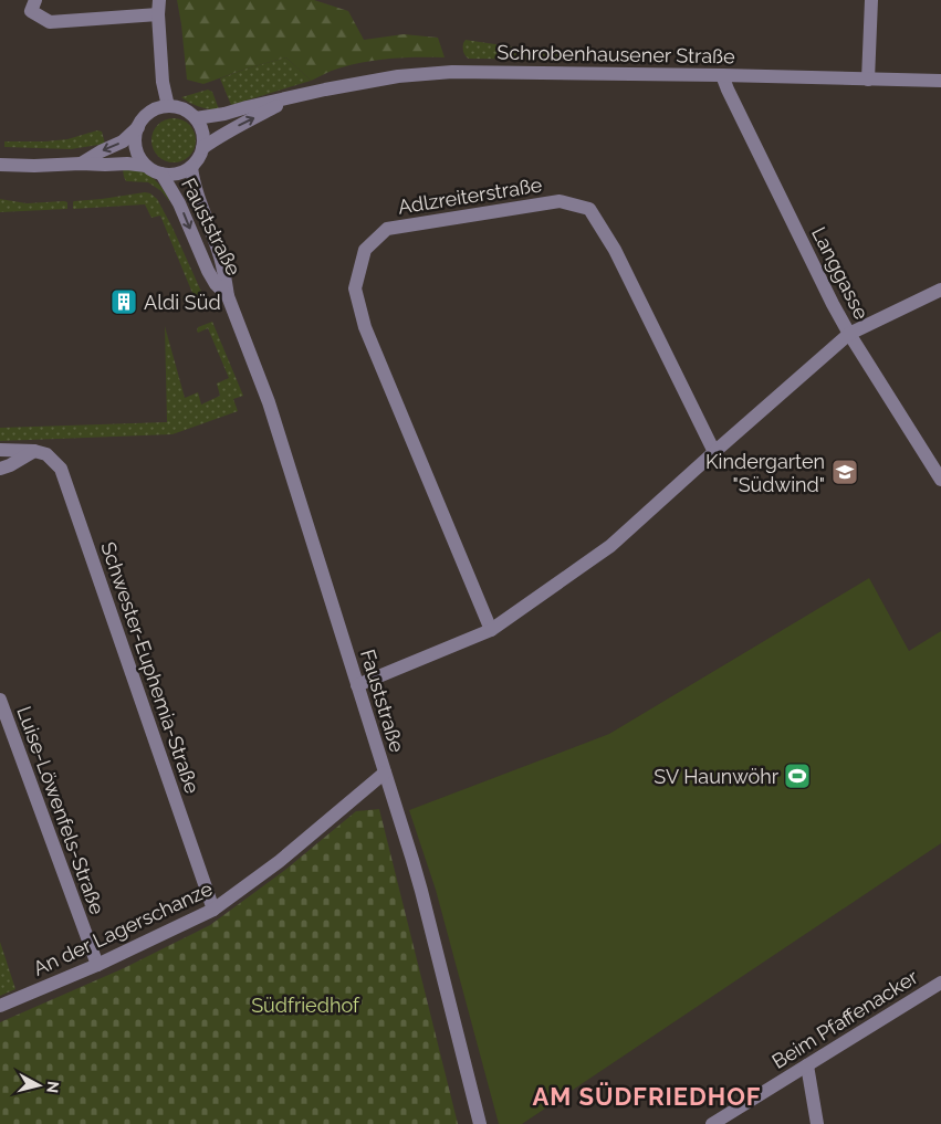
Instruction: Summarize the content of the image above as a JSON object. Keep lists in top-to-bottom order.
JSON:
{
  "streets": {
    "street": [
      "Schrobenhausener Straße",
      "Adlzreiterstraße",
      "Fauststraße",
      "Langgasse",
      "Schwester-Euphemia-Straße",
      "Luise-Löwenfels-Straße",
      "An der Lagerschanze",
      "Beim Pfaffenacker"
    ]
  },
  "crossings": [
    ["Schrobenhausener Straße", "Fauststraße"],
    ["Schrobenhausener Straße", "Langgasse"],
    ["Fauststraße", "An der Lagerschanze"],
    ["Schwester-Euphemia-Straße", "An der Lagerschanze"],
    ["Luise-Löwenfels-Straße", "An der Lagerschanze"]
  ],
  "districts": ["AM SÜDFRIEDHOF"],
  "parks": ["Südfriedhof"],
  "places": {
    "building": ["Aldi Süd"],
    "school or university": ["Kindergarten \"Südwind\""],
    "sports": ["SV Haunwöhr"]
  },
  "north": "right"
}
